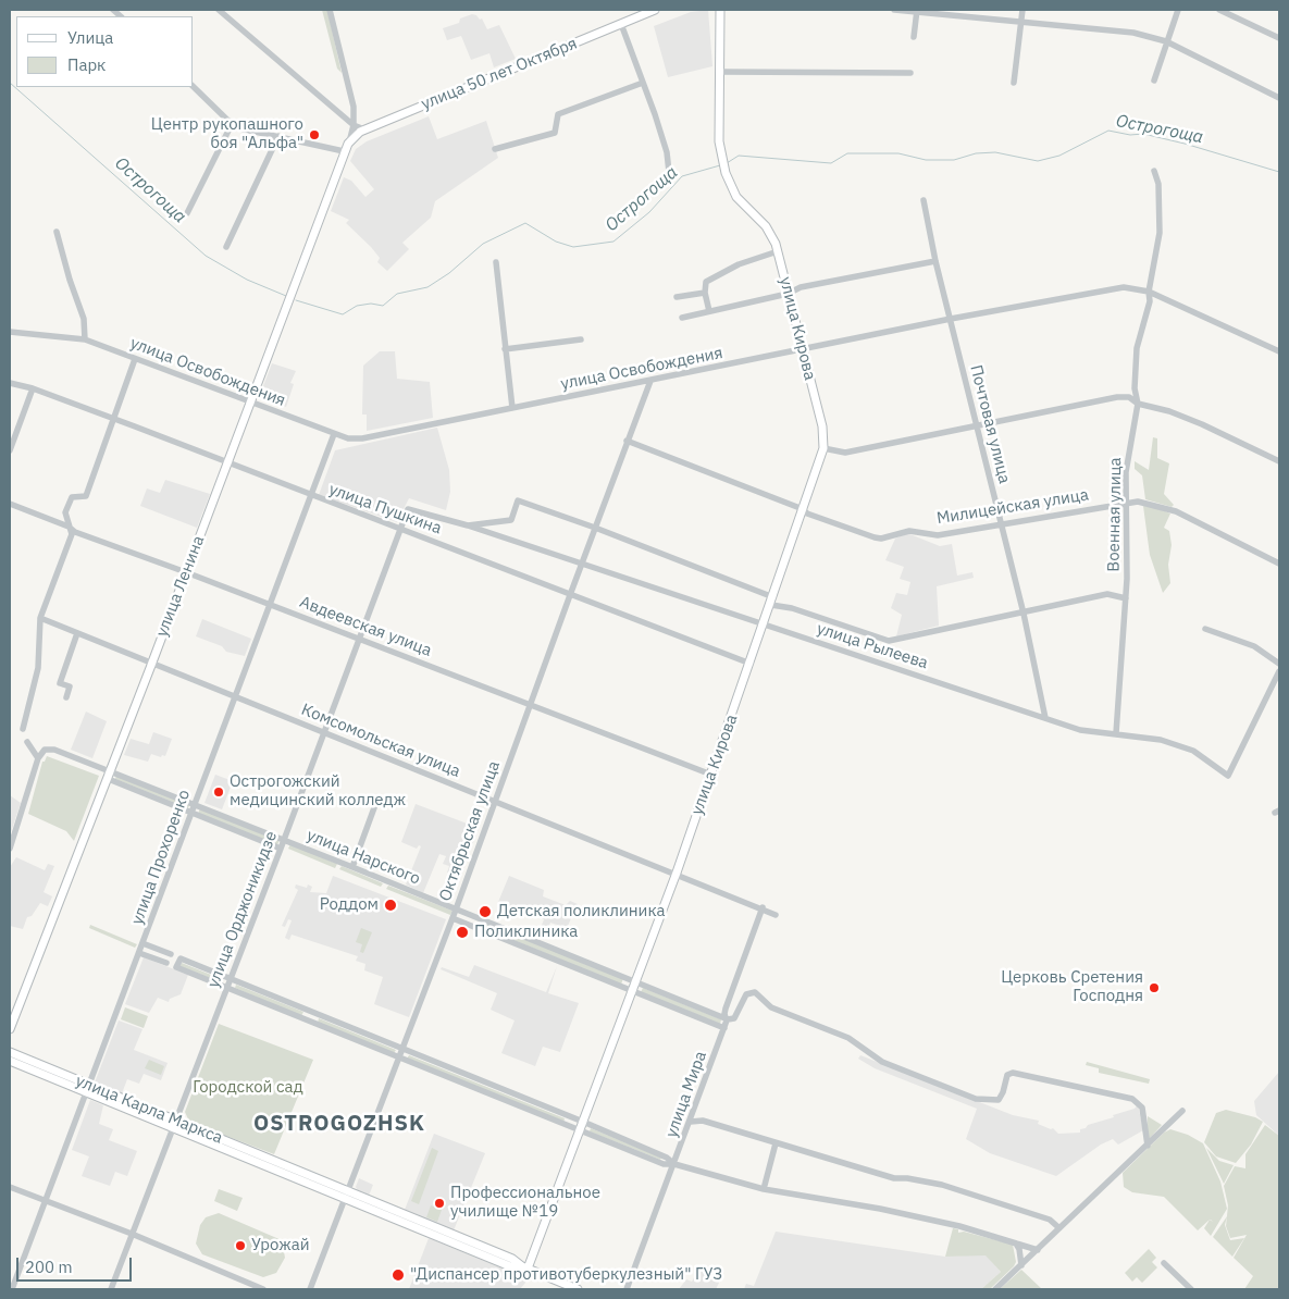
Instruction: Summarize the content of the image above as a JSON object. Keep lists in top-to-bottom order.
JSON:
{
  "streets": {
    "main road": [
      "улица 50 лет Октября",
      "улица Кирова",
      "улица Ленина",
      "улица Карла Маркса"
    ],
    "street": [
      "улица Освобождения",
      "Почтовая улица",
      "Милицейская улица",
      "улица Пушкина",
      "Военная улица",
      "Авдеевская улица",
      "улица Рылеева",
      "Комсомольская улица",
      "Октябрьская улица",
      "улица Прохоренко",
      "улица Нарского",
      "улица Орджоникидзе",
      "улица Мира"
    ]
  },
  "crossings": [
    ["улица 50 лет Октября", "улица Ленина"],
    ["улица Кирова", "улица Освобождения"],
    ["улица Кирова", "Милицейская улица"],
    ["улица Кирова", "улица Пушкина"],
    ["улица Кирова", "Авдеевская улица"],
    ["улица Кирова", "улица Рылеева"],
    ["улица Кирова", "Комсомольская улица"],
    ["улица Кирова", "улица Нарского"],
    ["улица Кирова", "улица Карла Маркса"],
    ["улица Освобождения", "Почтовая улица"],
    ["улица Освобождения", "Военная улица"],
    ["улица Освобождения", "улица Ленина"],
    ["улица Освобождения", "Октябрьская улица"],
    ["улица Освобождения", "улица Прохоренко"],
    ["Почтовая улица", "Милицейская улица"],
    ["Почтовая улица", "улица Рылеева"],
    ["Милицейская улица", "Военная улица"],
    ["Милицейская улица", "Октябрьская улица"],
    ["улица Пушкина", "улица Ленина"],
    ["улица Пушкина", "Октябрьская улица"],
    ["улица Пушкина", "улица Прохоренко"],
    ["улица Пушкина", "улица Орджоникидзе"],
    ["Военная улица", "улица Рылеева"],
    ["улица Ленина", "Авдеевская улица"],
    ["улица Ленина", "Комсомольская улица"],
    ["улица Ленина", "улица Нарского"],
    ["Авдеевская улица", "Октябрьская улица"],
    ["Авдеевская улица", "улица Прохоренко"],
    ["Авдеевская улица", "улица Орджоникидзе"],
    ["улица Рылеева", "Октябрьская улица"],
    ["улица Рылеева", "улица Орджоникидзе"],
    ["Комсомольская улица", "Октябрьская улица"],
    ["Комсомольская улица", "улица Прохоренко"],
    ["Комсомольская улица", "улица Орджоникидзе"],
    ["Комсомольская улица", "улица Мира"],
    ["Октябрьская улица", "улица Нарского"],
    ["Октябрьская улица", "улица Карла Маркса"],
    ["улица Прохоренко", "улица Нарского"],
    ["улица Прохоренко", "улица Карла Маркса"],
    ["улица Нарского", "улица Орджоникидзе"],
    ["улица Нарского", "улица Мира"],
    ["улица Орджоникидзе", "улица Карла Маркса"]
  ],
  "districts": ["OSTROGOZHSK"],
  "water": ["Острогоща"],
  "parks": ["Городской сад"],
  "places": [
    "Центр рукопашного боя \"Альфа\"",
    "Острогожский медицинский колледж",
    "Роддом",
    "Детская поликлиника",
    "Поликлиника",
    "Церковь Сретения Господня",
    "Профессиональное училище №19",
    "Урожай",
    "\"Диспансер противотуберкулезный\" ГУЗ"
  ],
  "legend": ["Улица", "Парк"],
  "scale_bar": "200 m"
}
